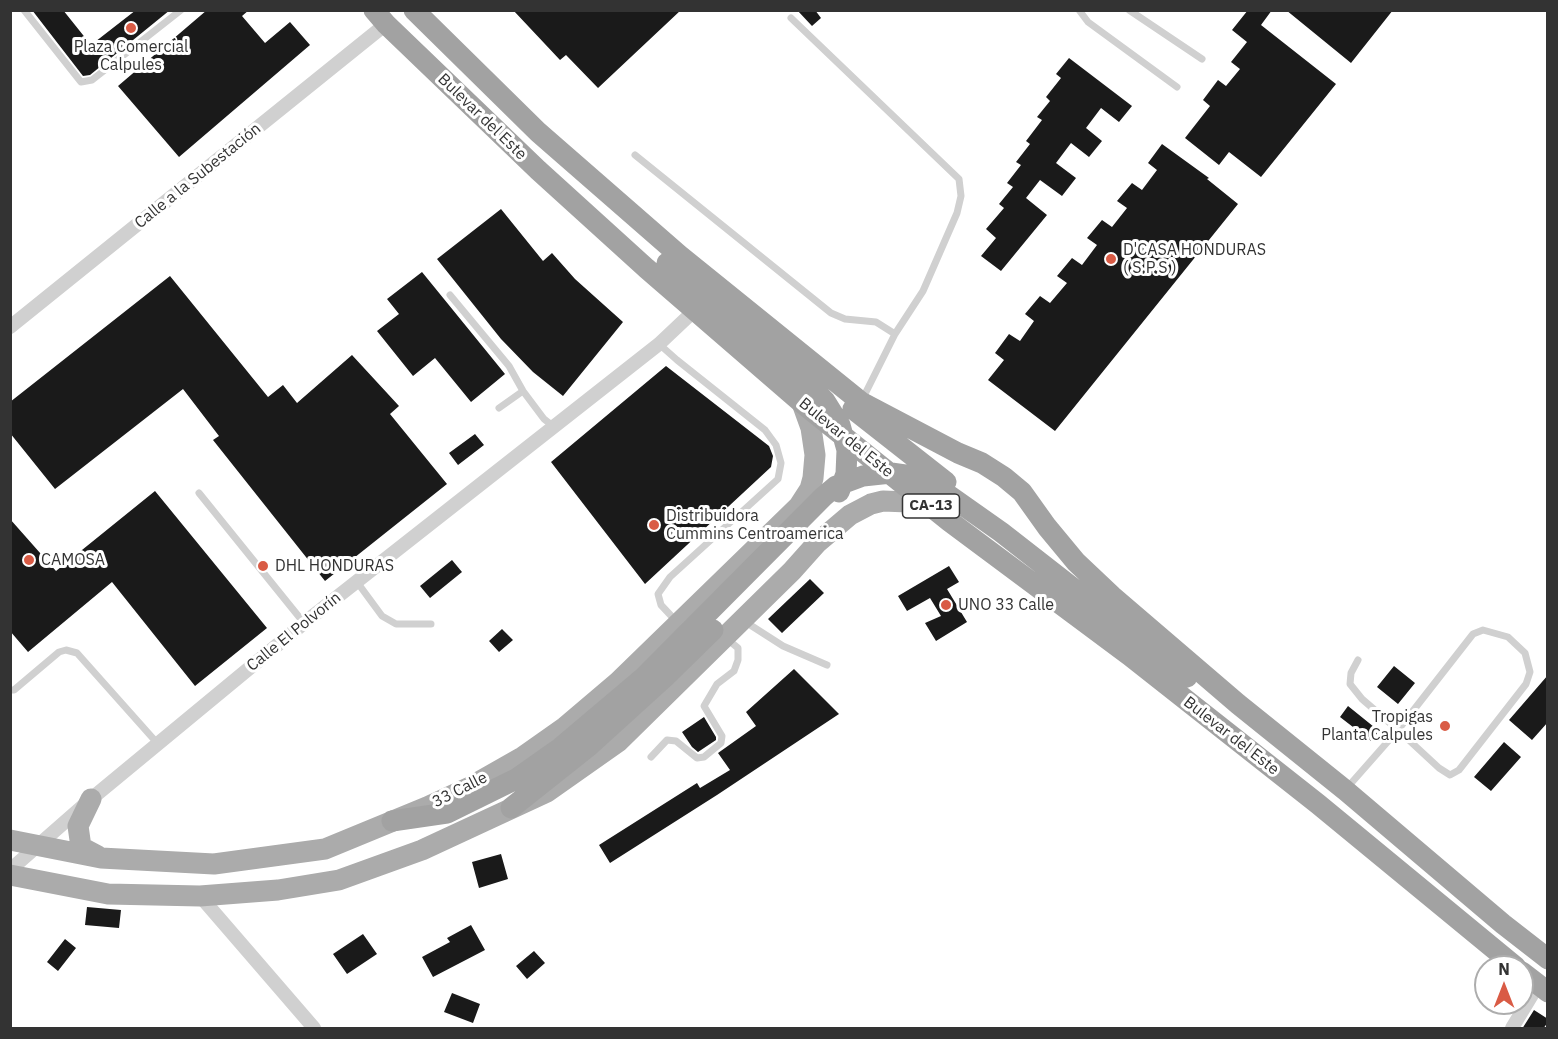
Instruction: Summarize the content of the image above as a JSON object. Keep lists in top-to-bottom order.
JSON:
{
  "streets": {
    "highway": ["Bulevar del Este", "CA-13"],
    "main road": ["33 Calle"],
    "street": ["Calle a la Subestación", "Calle El Polvorín"]
  },
  "crossings": [
    ["Bulevar del Este", "Calle a la Subestación"],
    ["Bulevar del Este", "Calle El Polvorín"],
    ["Bulevar del Este", "33 Calle"],
    ["Calle El Polvorín", "33 Calle"]
  ],
  "places": [
    "Plaza Comercial Calpules",
    "D'CASA HONDURAS ( S.P.S )",
    "Distribuidora Cummins Centroamerica",
    "CAMOSA",
    "DHL HONDURAS",
    "UNO 33 Calle",
    "Tropigas Planta Calpules"
  ],
  "north": "top"
}
